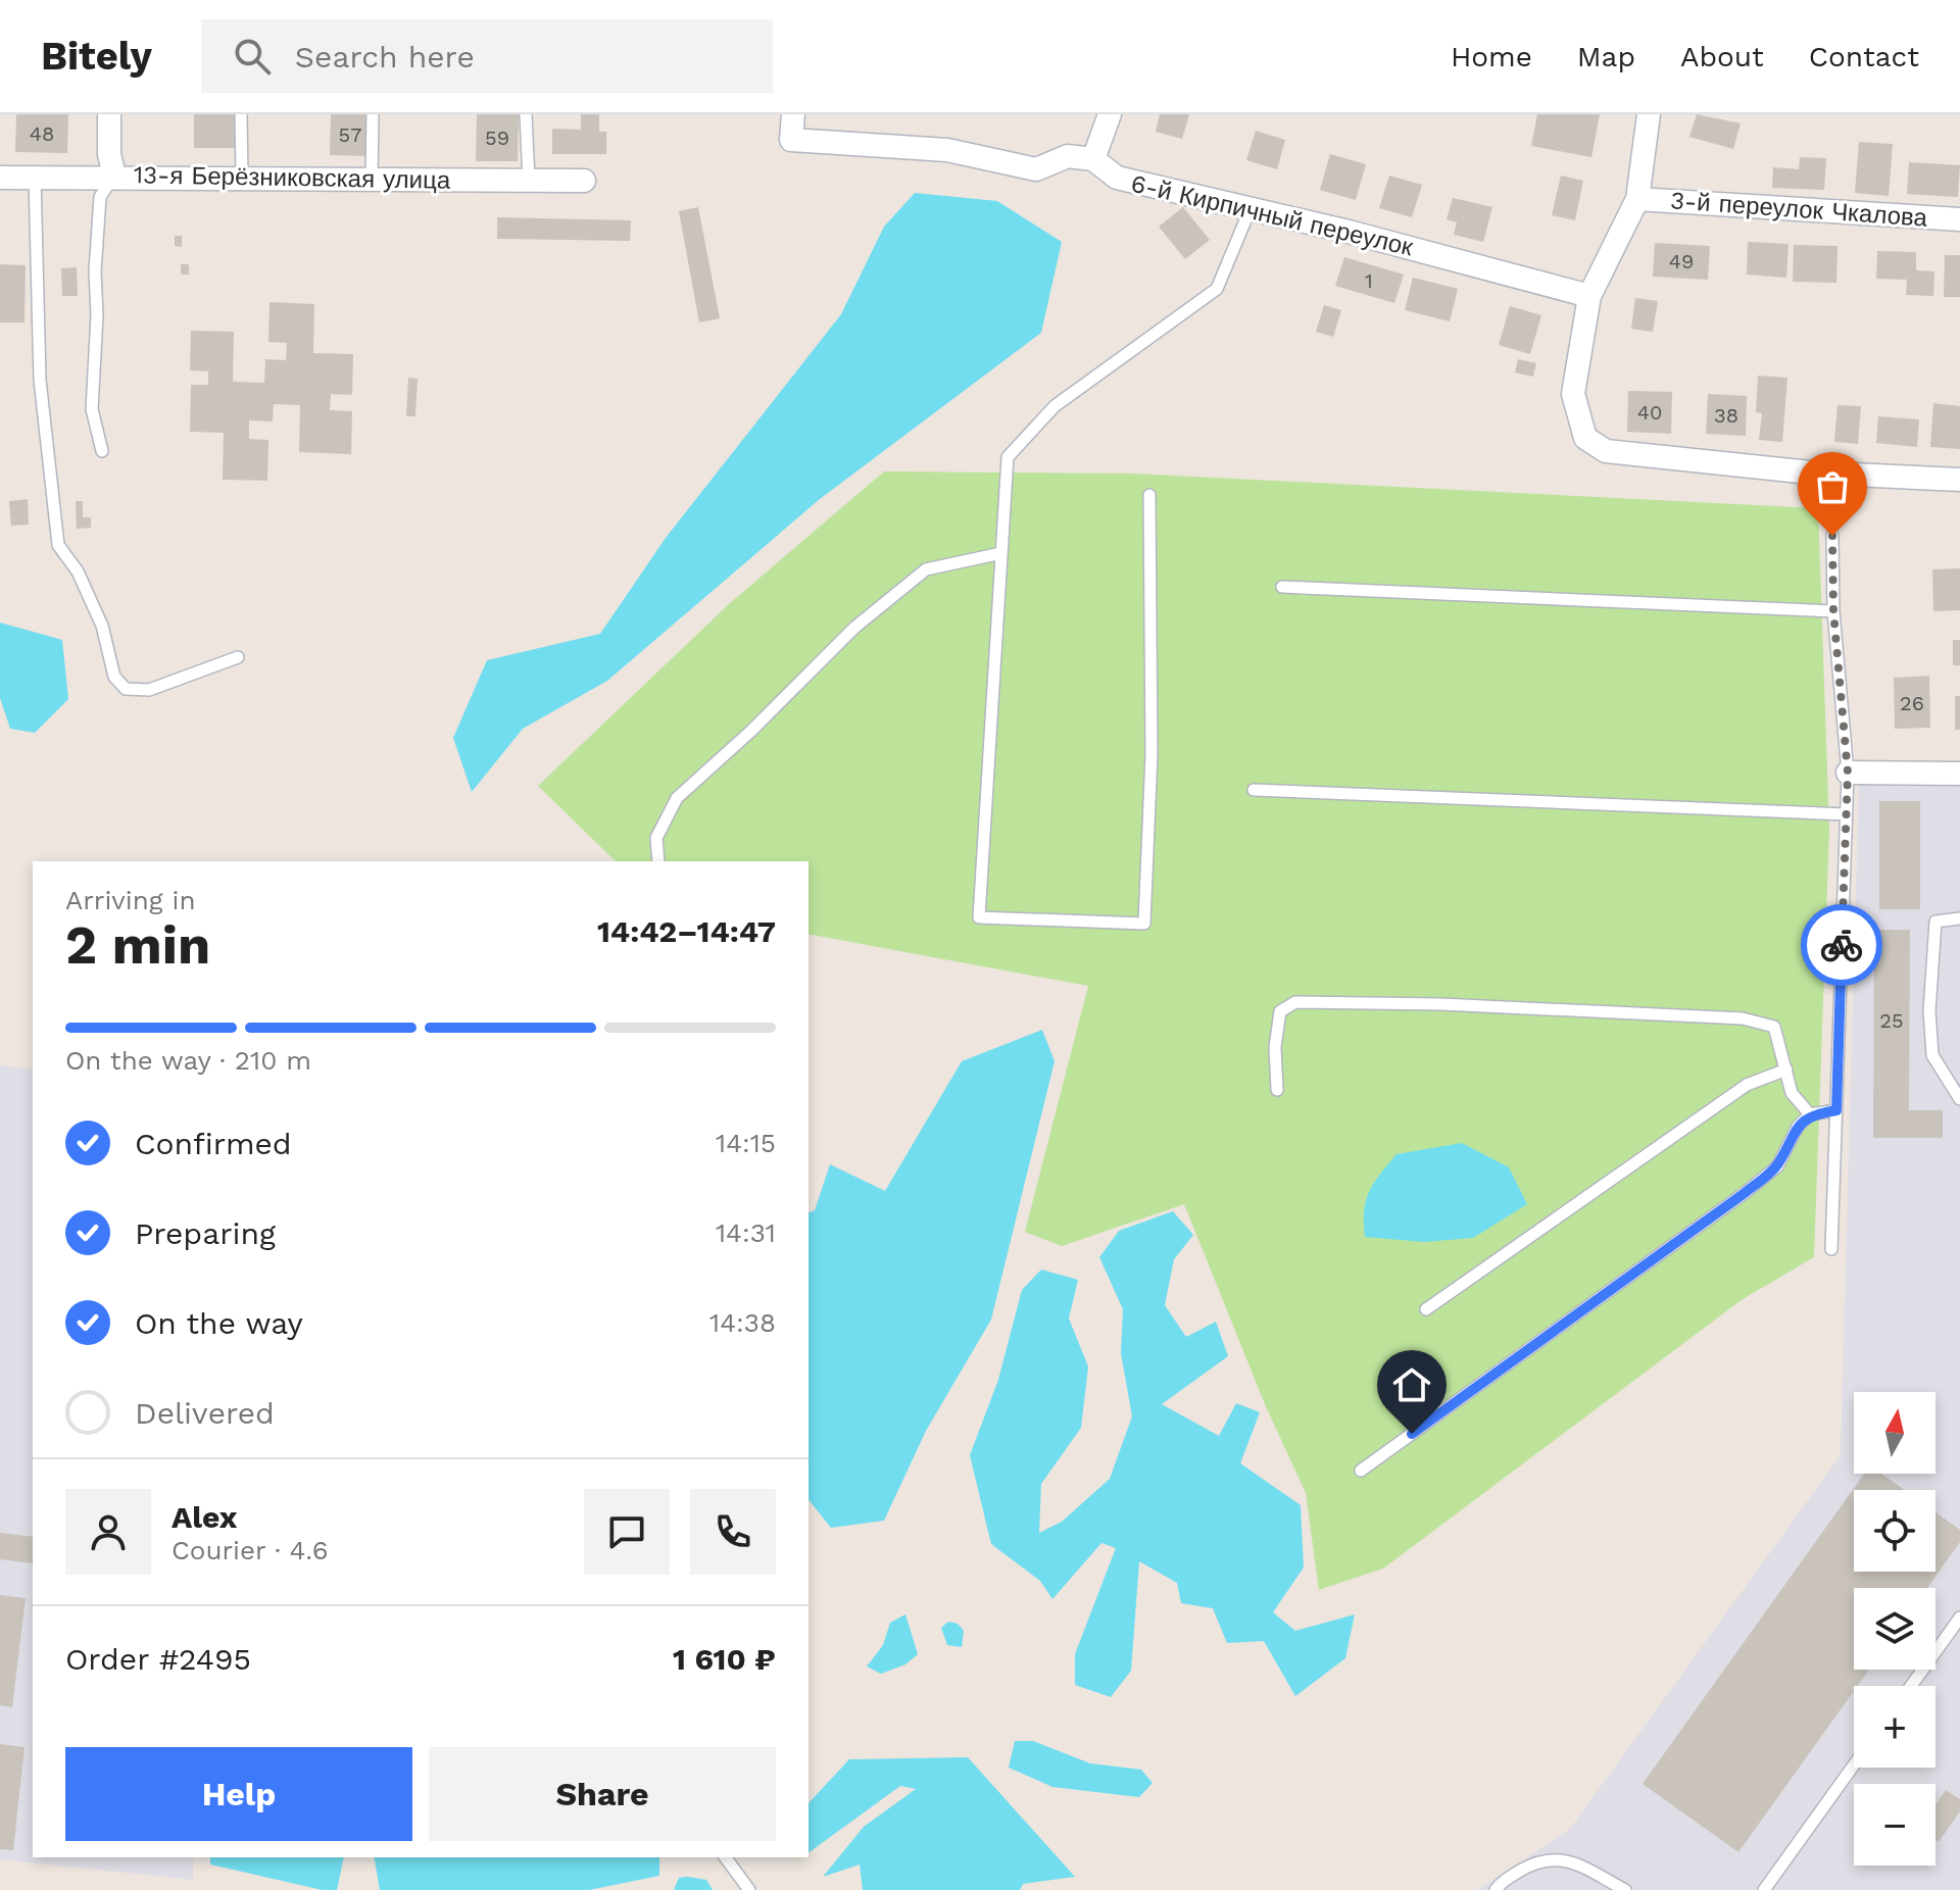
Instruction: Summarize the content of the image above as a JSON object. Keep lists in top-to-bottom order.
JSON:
{
  "streets": {
    "street": ["13-я Берёзниковская улица", "3-й переулок Чкалова", "6-й Кирпичный переулок"]
  },
  "house_numbers": [
    "48",
    "57",
    "59",
    "49",
    "1",
    "40",
    "38",
    "26",
    "25"
  ],
  "north": "top",
  "page": {
    "header": "Bitely",
    "search": "Search here",
    "nav": [
      "Home",
      "Map",
      "About",
      "Contact"
    ],
    "heading": ["2 min", "Arriving in", "14:42–14:47"],
    "panel": [
      "Alex",
      "Courier · 4.6",
      "Order #2495",
      "1 610 ₽"
    ],
    "bar": "On the way · 210 m",
    "list": [
      ["Confirmed", "14:15"],
      ["Preparing", "14:31"],
      ["On the way", "14:38"],
      "Delivered"
    ],
    "map_buttons": ["+", "−"],
    "buttons": ["Help", "Share"]
  }
}
